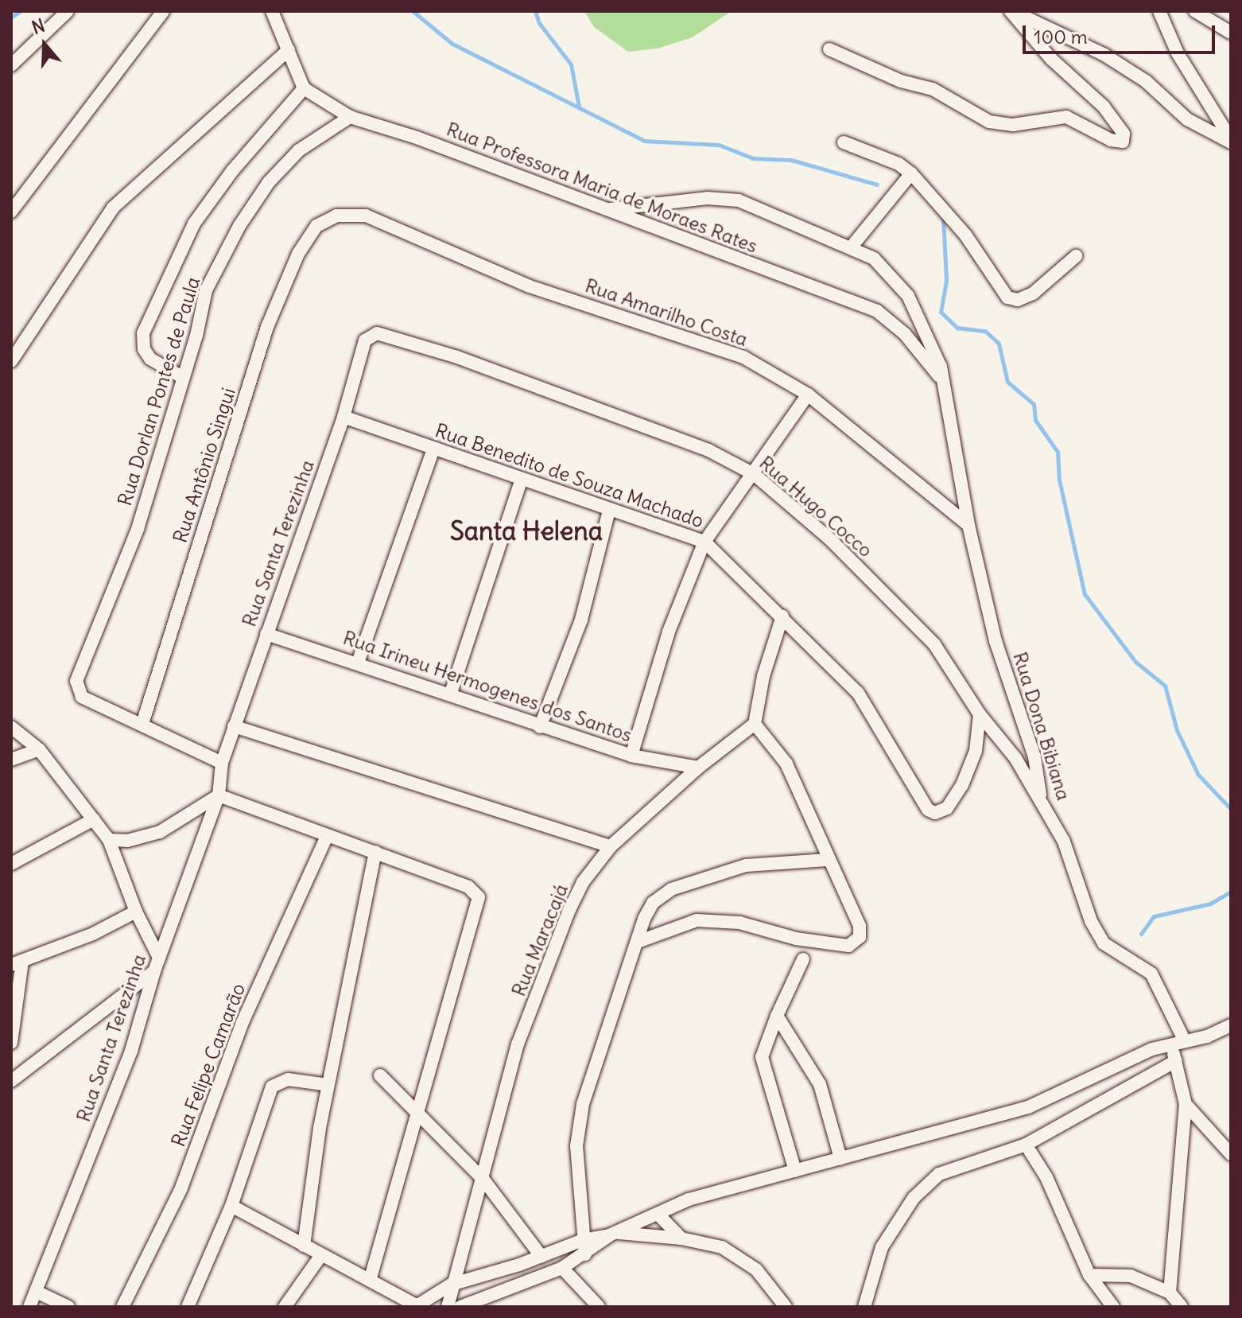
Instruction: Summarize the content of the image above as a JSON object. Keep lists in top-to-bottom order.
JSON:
{
  "streets": {
    "street": [
      "Rua Professora Maria de Moraes Rates",
      "Rua Amarilho Costa",
      "Rua Dorlan Pontes de Paula",
      "Rua Antônio Singui",
      "Rua Benedito de Souza Machado",
      "Rua Hugo Cocco",
      "Rua Santa Terezinha",
      "Rua Irineu Hermogenes dos Santos",
      "Rua Dona Bibiana",
      "Rua Maracajá",
      "Rua Felipe Camarão"
    ]
  },
  "crossings": [
    ["Rua Professora Maria de Moraes Rates", "Rua Dorlan Pontes de Paula"],
    ["Rua Professora Maria de Moraes Rates", "Rua Dona Bibiana"],
    ["Rua Amarilho Costa", "Rua Antônio Singui"],
    ["Rua Amarilho Costa", "Rua Dona Bibiana"],
    ["Rua Dorlan Pontes de Paula", "Rua Antônio Singui"],
    ["Rua Benedito de Souza Machado", "Rua Hugo Cocco"],
    ["Rua Benedito de Souza Machado", "Rua Santa Terezinha"],
    ["Rua Hugo Cocco", "Rua Santa Terezinha"],
    ["Rua Hugo Cocco", "Rua Dona Bibiana"],
    ["Rua Santa Terezinha", "Rua Irineu Hermogenes dos Santos"],
    ["Rua Irineu Hermogenes dos Santos", "Rua Maracajá"]
  ],
  "districts": ["Santa Helena"],
  "scale_bar": "100 m",
  "north": "top"
}
